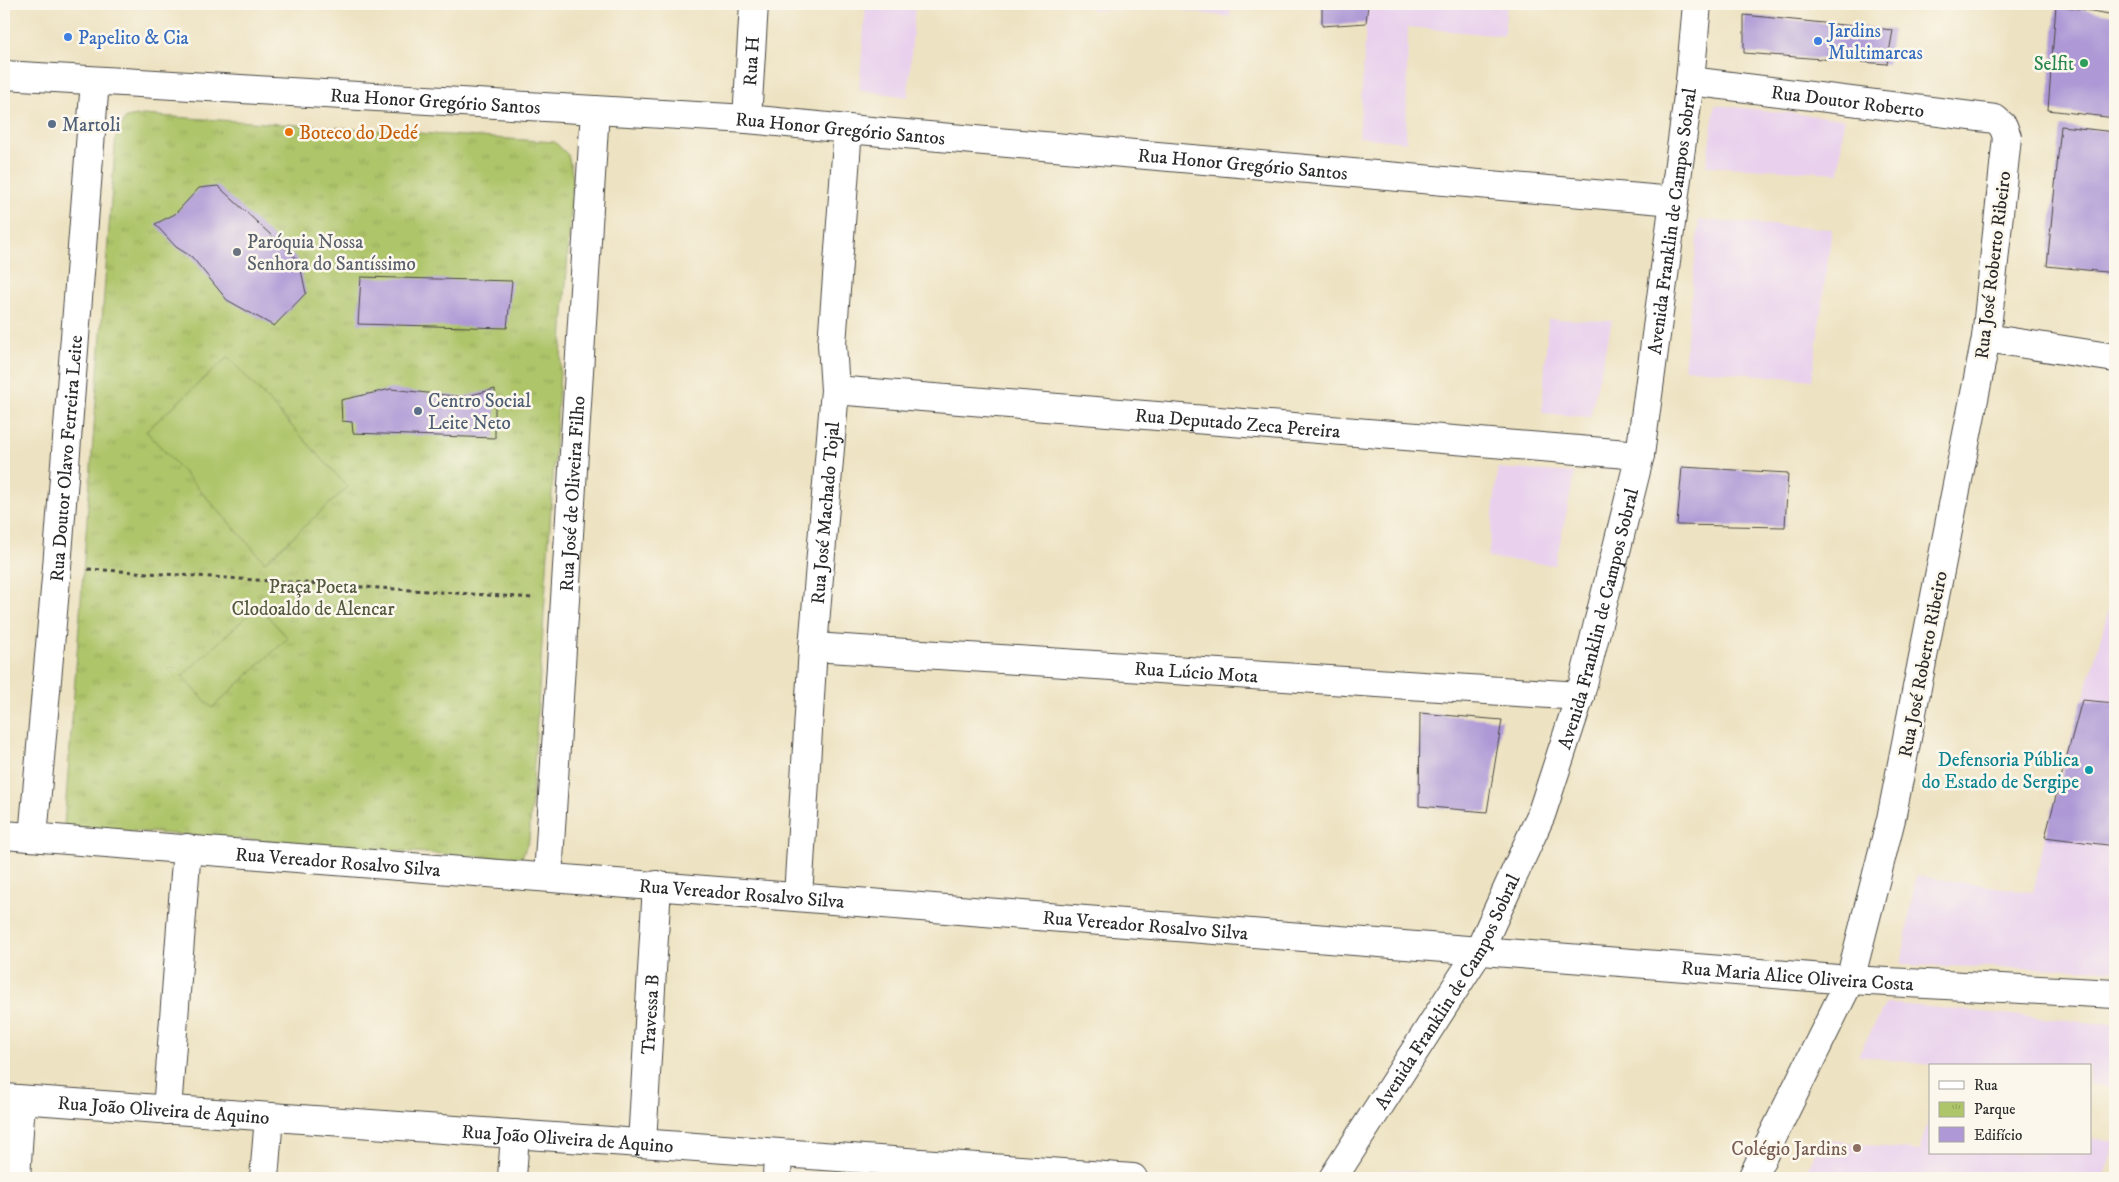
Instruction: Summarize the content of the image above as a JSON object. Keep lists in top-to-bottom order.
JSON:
{
  "streets": {
    "street": [
      "Rua H",
      "Rua Honor Gregório Santos",
      "Rua Doutor Roberto",
      "Avenida Franklin de Campos Sobral",
      "Rua José Roberto Ribeiro",
      "Rua Deputado Zeca Pereira",
      "Rua Doutor Olavo Ferreira Leite",
      "Rua José de Oliveira Filho",
      "Rua José Machado Tojal",
      "Rua Lúcio Mota",
      "Rua Vereador Rosalvo Silva",
      "Rua Maria Alice Oliveira Costa",
      "Travessa B",
      "Rua João Oliveira de Aquino"
    ]
  },
  "crossings": [
    ["Rua H", "Rua Honor Gregório Santos"],
    ["Rua Honor Gregório Santos", "Avenida Franklin de Campos Sobral"],
    ["Rua Honor Gregório Santos", "Rua Doutor Olavo Ferreira Leite"],
    ["Rua Honor Gregório Santos", "Rua José de Oliveira Filho"],
    ["Rua Honor Gregório Santos", "Rua José Machado Tojal"],
    ["Rua Doutor Roberto", "Avenida Franklin de Campos Sobral"],
    ["Rua Doutor Roberto", "Rua José Roberto Ribeiro"],
    ["Avenida Franklin de Campos Sobral", "Rua Deputado Zeca Pereira"],
    ["Avenida Franklin de Campos Sobral", "Rua Lúcio Mota"],
    ["Avenida Franklin de Campos Sobral", "Rua Vereador Rosalvo Silva"],
    ["Avenida Franklin de Campos Sobral", "Rua Maria Alice Oliveira Costa"],
    ["Rua José Roberto Ribeiro", "Rua Maria Alice Oliveira Costa"],
    ["Rua Deputado Zeca Pereira", "Rua José Machado Tojal"],
    ["Rua Doutor Olavo Ferreira Leite", "Rua Vereador Rosalvo Silva"],
    ["Rua José de Oliveira Filho", "Rua Vereador Rosalvo Silva"],
    ["Rua José Machado Tojal", "Rua Lúcio Mota"],
    ["Rua José Machado Tojal", "Rua Vereador Rosalvo Silva"],
    ["Rua Vereador Rosalvo Silva", "Rua Maria Alice Oliveira Costa"],
    ["Rua Vereador Rosalvo Silva", "Travessa B"],
    ["Travessa B", "Rua João Oliveira de Aquino"]
  ],
  "parks": ["Praça Poeta Clodoaldo de Alencar"],
  "places": [
    "Papelito & Cia",
    "Jardins Multimarcas",
    "Selfit",
    "Martoli",
    "Boteco do Dedé",
    "Paróquia Nossa Senhora do Santíssimo",
    "Centro Social Leite Neto",
    "Defensoria Pública do Estado de Sergipe",
    "Colégio Jardins"
  ],
  "legend": ["Rua", "Parque", "Edifício"]
}
